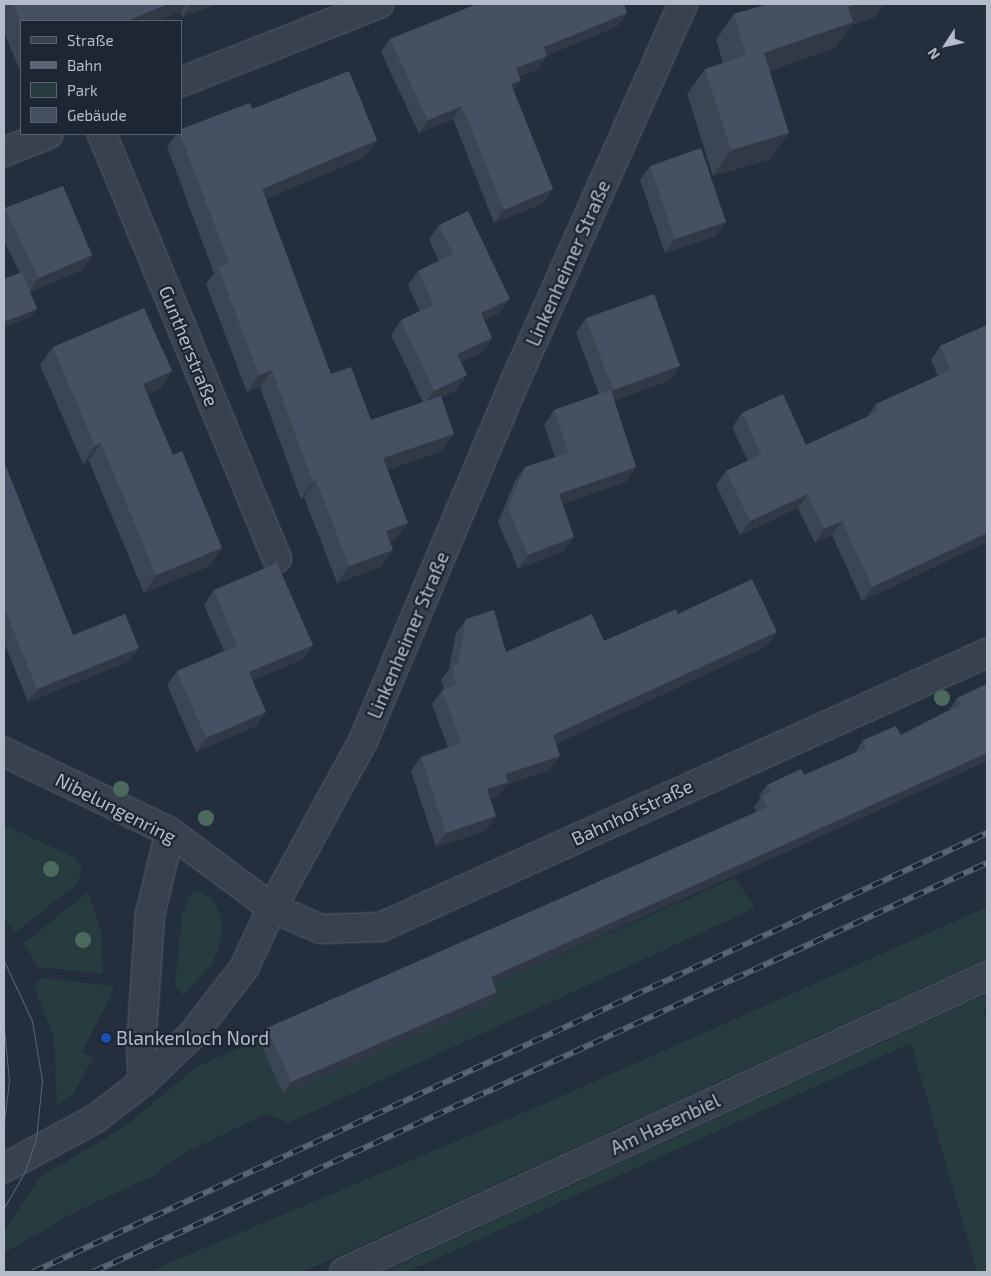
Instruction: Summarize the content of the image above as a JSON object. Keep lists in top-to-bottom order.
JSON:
{
  "streets": {
    "street": [
      "Linkenheimer Straße",
      "Guntherstraße",
      "Nibelungenring",
      "Bahnhofstraße",
      "Am Hasenbiel"
    ]
  },
  "crossings": [
    ["Linkenheimer Straße", "Nibelungenring"],
    ["Linkenheimer Straße", "Bahnhofstraße"],
    ["Nibelungenring", "Bahnhofstraße"]
  ],
  "places": ["Blankenloch Nord"],
  "legend": [
    "Straße",
    "Bahn",
    "Park",
    "Gebäude"
  ],
  "north": "bottom left"
}
